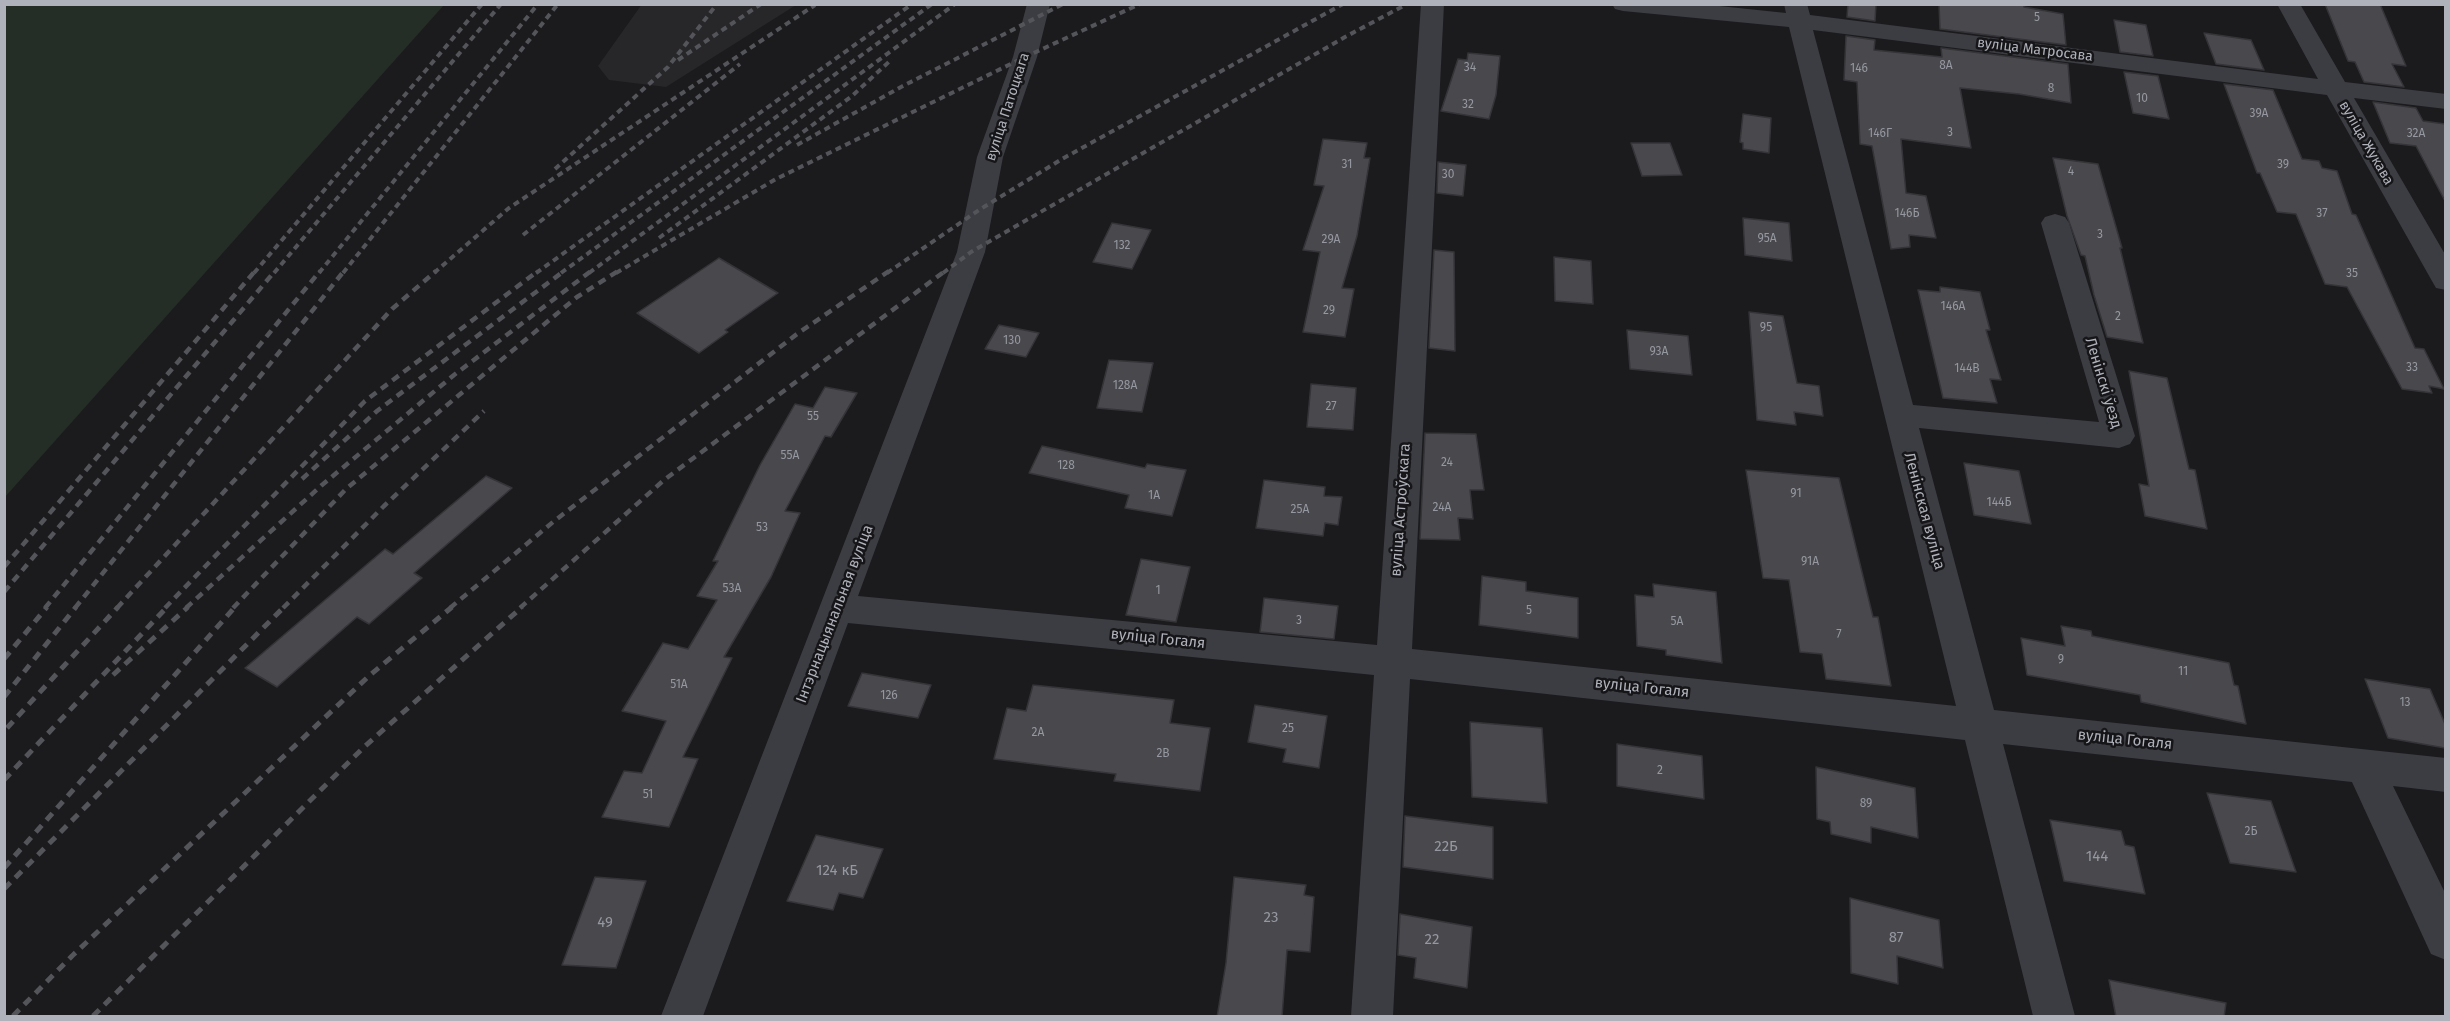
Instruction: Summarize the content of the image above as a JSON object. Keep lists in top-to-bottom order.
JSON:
{
  "streets": {
    "street": [
      "вуліца Матросава",
      "вуліца Патоцкага",
      "вуліца Жукава",
      "Ленінскі ўезд",
      "вуліца Астроўскага",
      "Ленінская вуліца",
      "Інтэрнацыянальная вуліца",
      "вуліца Гогаля"
    ]
  },
  "crossings": [
    ["вуліца Матросава", "вуліца Жукава"],
    ["вуліца Матросава", "Ленінская вуліца"],
    ["вуліца Патоцкага", "Інтэрнацыянальная вуліца"],
    ["Ленінскі ўезд", "Ленінская вуліца"],
    ["вуліца Астроўскага", "вуліца Гогаля"],
    ["Ленінская вуліца", "вуліца Гогаля"],
    ["Інтэрнацыянальная вуліца", "вуліца Гогаля"]
  ],
  "house_numbers": [
    "5",
    "8А",
    "34",
    "146",
    "8",
    "10",
    "32",
    "39А",
    "3",
    "146Г",
    "32А",
    "31",
    "39",
    "4",
    "30",
    "146Б",
    "37",
    "3",
    "95А",
    "29А",
    "132",
    "35",
    "146А",
    "29",
    "2",
    "95",
    "130",
    "93А",
    "33",
    "144В",
    "128А",
    "27",
    "55",
    "55А",
    "24",
    "128",
    "91",
    "1А",
    "144Б",
    "24А",
    "25А",
    "53",
    "91А",
    "53А",
    "1",
    "5",
    "3",
    "5А",
    "7",
    "9",
    "11",
    "51А",
    "126",
    "13",
    "25",
    "2А",
    "2В",
    "2",
    "51",
    "89",
    "2Б",
    "22Б",
    "144",
    "124 кБ",
    "23",
    "49",
    "87",
    "22"
  ]
}
